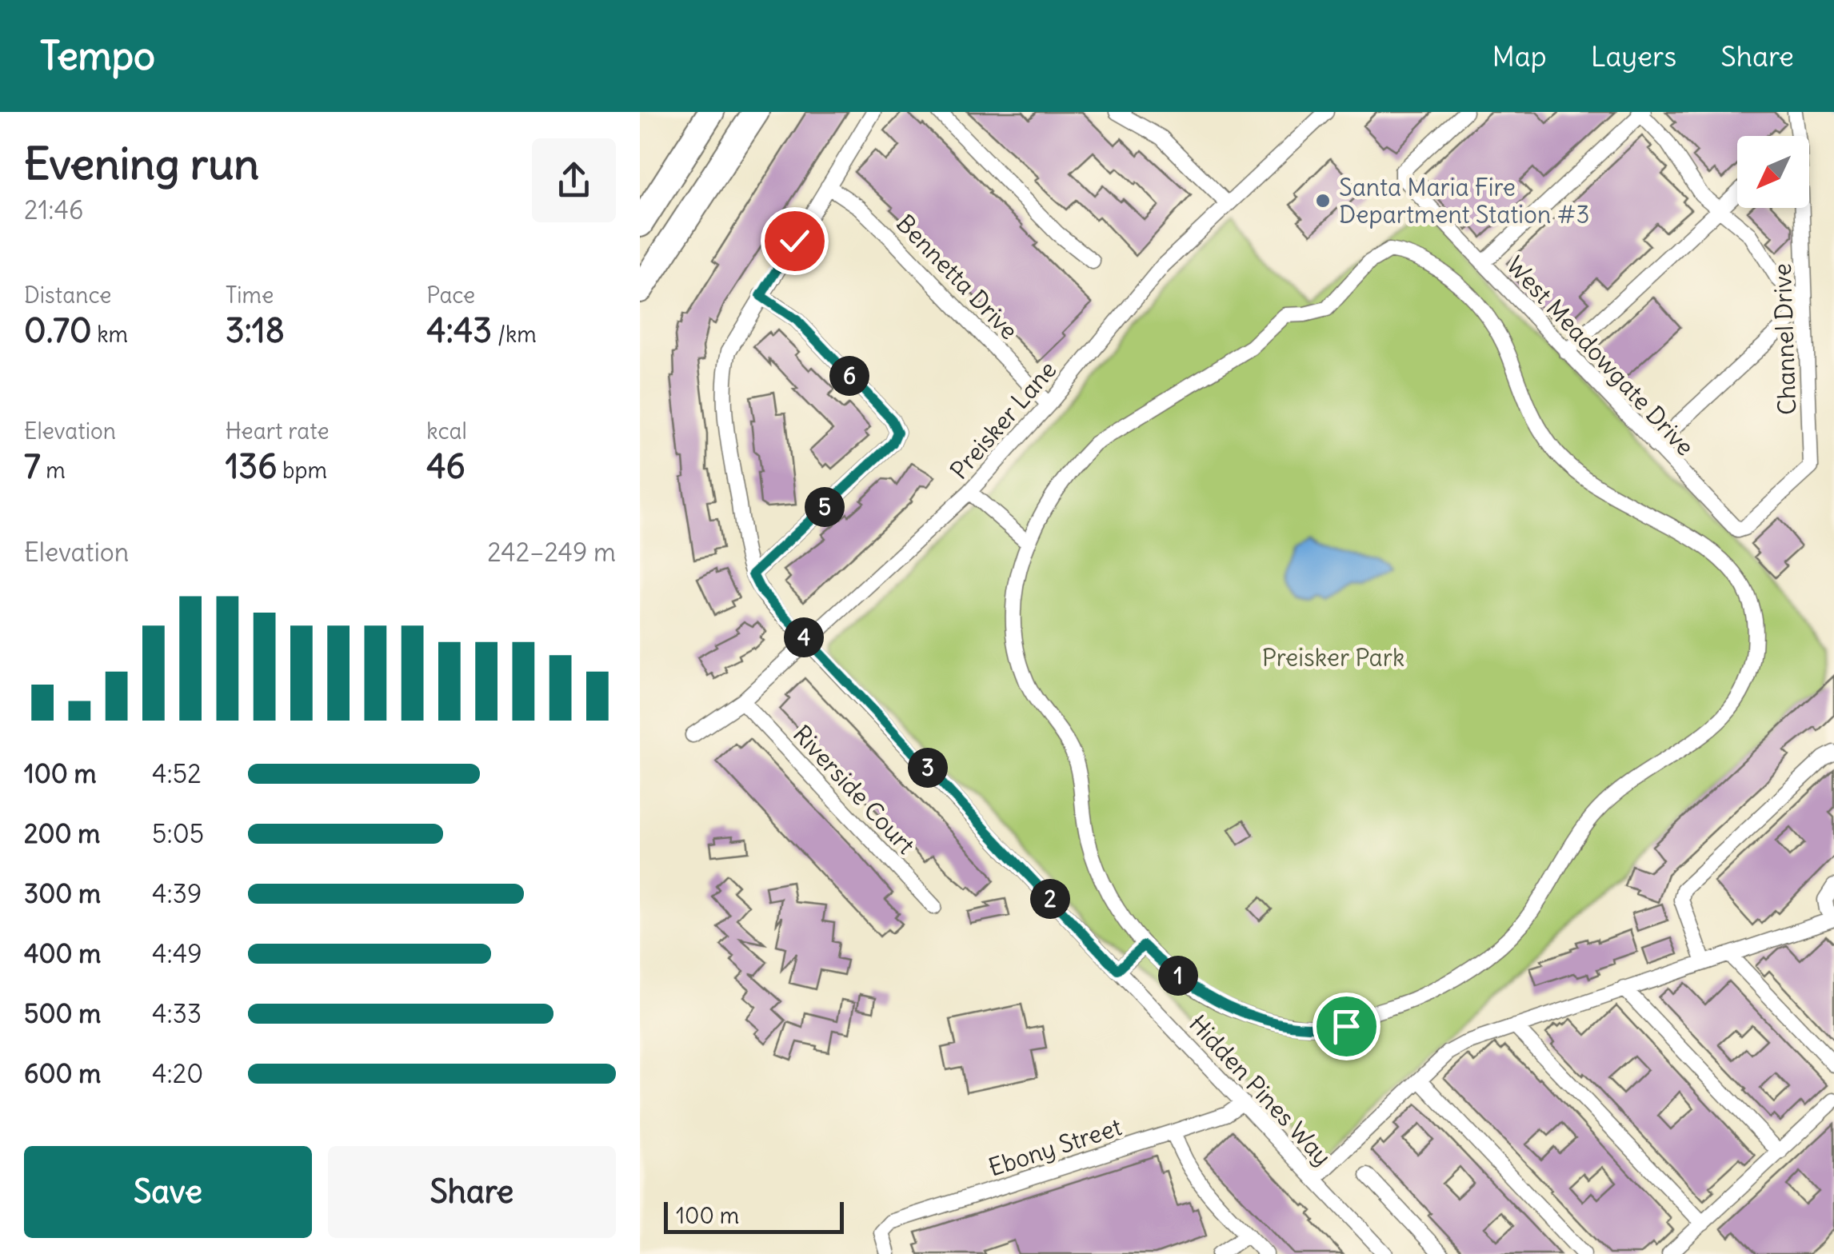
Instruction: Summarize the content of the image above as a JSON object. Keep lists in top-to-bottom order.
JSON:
{
  "streets": {
    "street": [
      "Bennetta Drive",
      "Channel Drive",
      "West Meadowgate Drive",
      "Preisker Lane",
      "Riverside Court",
      "Hidden Pines Way",
      "Ebony Street"
    ]
  },
  "crossings": [
    ["Bennetta Drive", "Preisker Lane"],
    ["Channel Drive", "West Meadowgate Drive"],
    ["Preisker Lane", "Riverside Court"],
    ["Preisker Lane", "Hidden Pines Way"],
    ["Hidden Pines Way", "Ebony Street"]
  ],
  "parks": ["Preisker Park"],
  "places": ["Santa Maria Fire Department Station #3"],
  "scale_bar": "100 m",
  "north": "bottom left",
  "page": {
    "header": "Tempo",
    "nav": ["Map", "Layers", "Share"],
    "heading": ["Evening run", "21:46"],
    "stats": [
      ["Distance", "0.70 km"],
      ["Time", "3:18"],
      ["Pace", "4:43 /km"],
      ["Elevation", "7 m"],
      ["Heart rate", "136 bpm"],
      ["kcal", "46"]
    ],
    "pins": [
      "6",
      "5",
      "4",
      "3",
      "2",
      "1"
    ],
    "chart": ["Elevation", "242–249 m"],
    "list": [
      {
        "name": "100 m",
        "note": "4:52"
      },
      {
        "name": "200 m",
        "note": "5:05"
      },
      {
        "name": "300 m",
        "note": "4:39"
      },
      {
        "name": "400 m",
        "note": "4:49"
      },
      {
        "name": "500 m",
        "note": "4:33"
      },
      {
        "name": "600 m",
        "note": "4:20"
      }
    ],
    "buttons": ["Save", "Share"],
    "scale": "100 m"
  }
}
